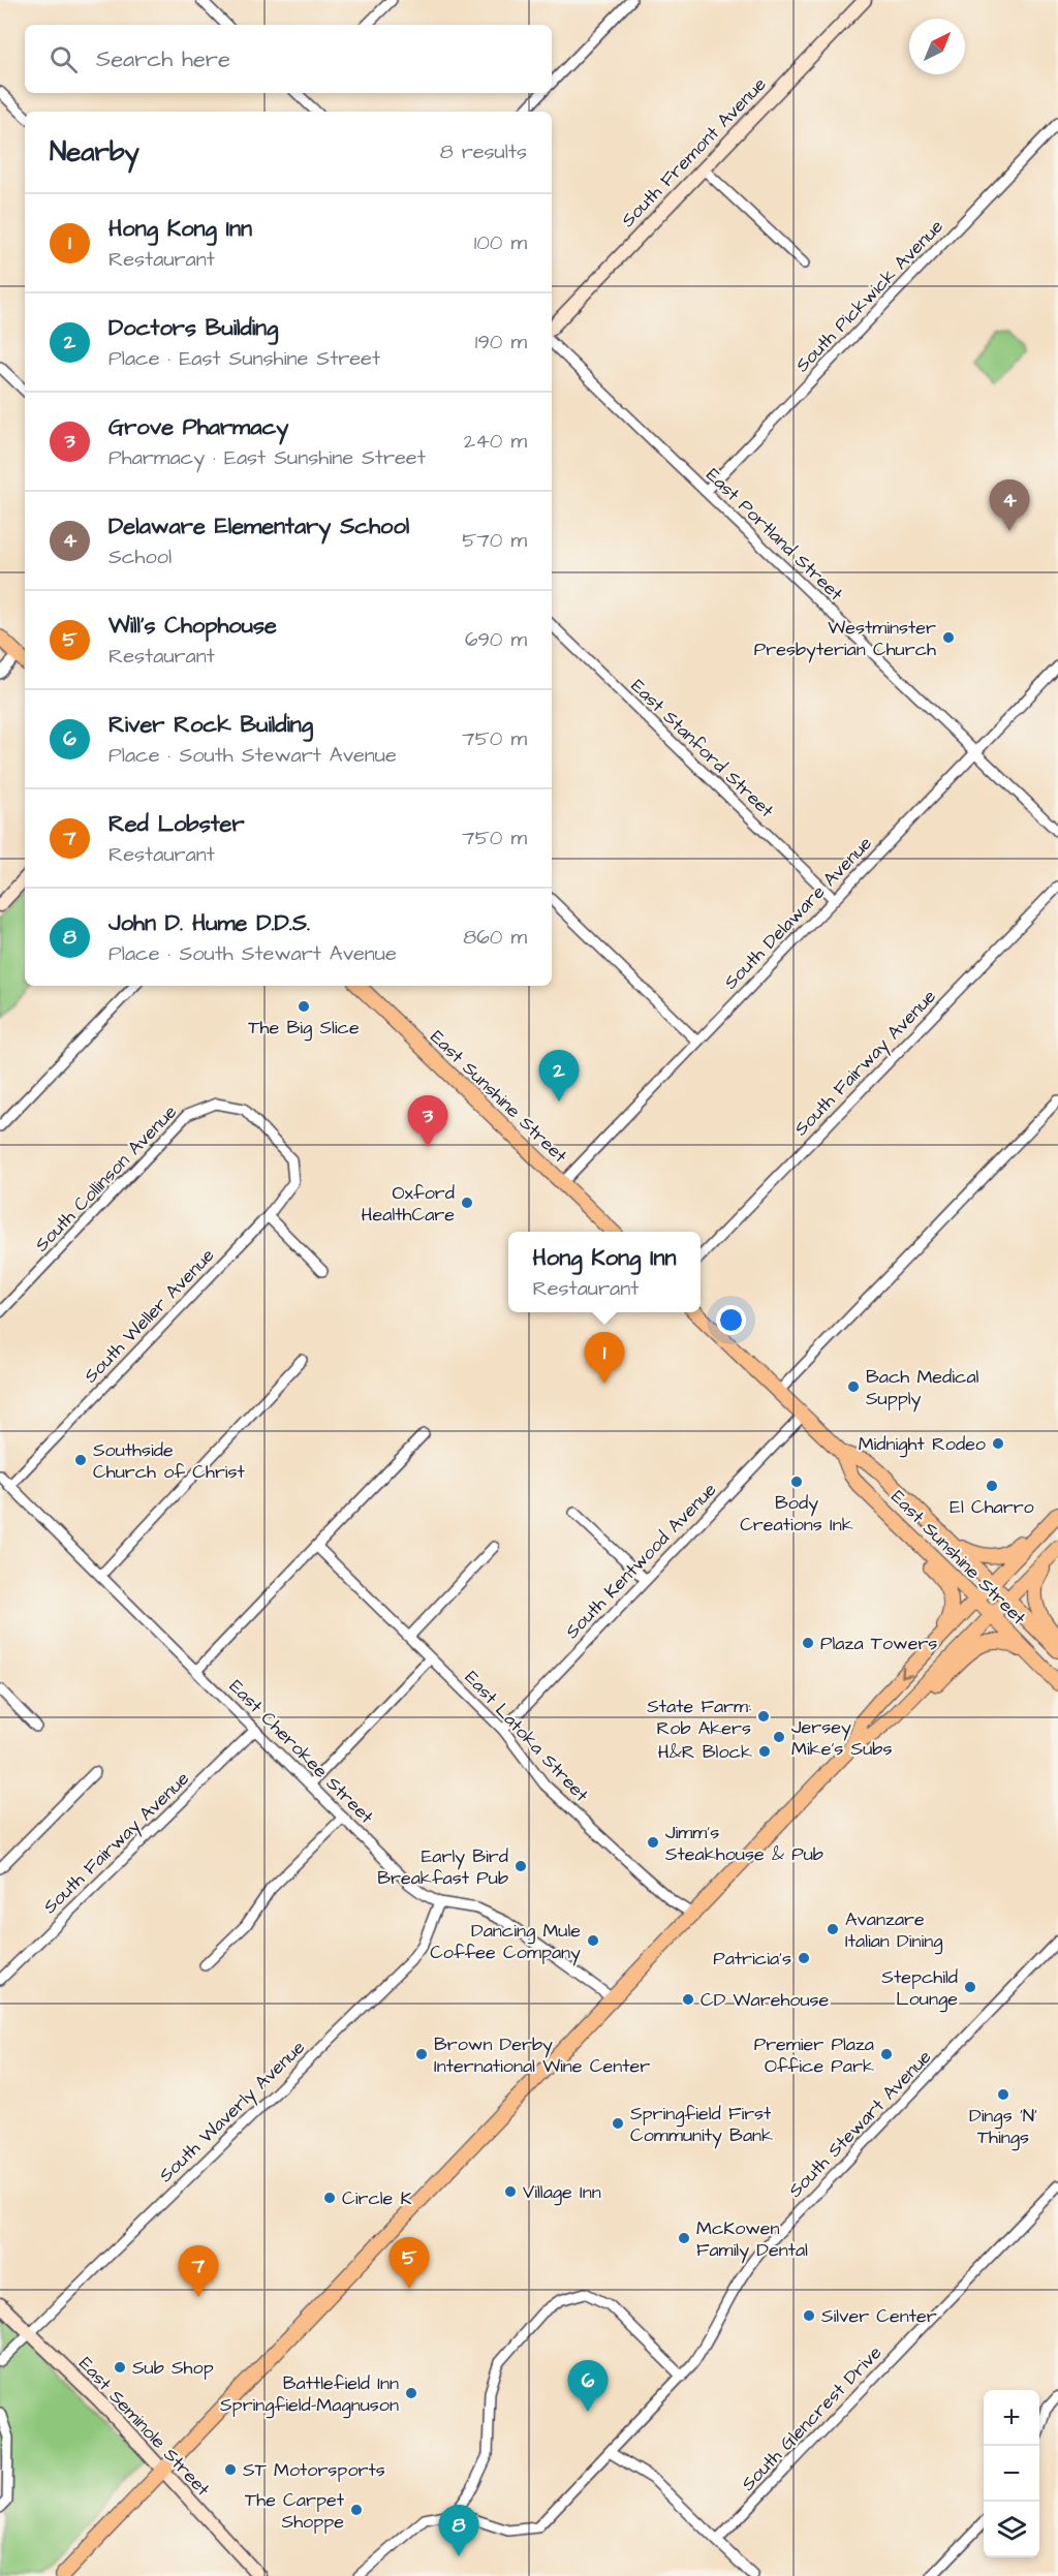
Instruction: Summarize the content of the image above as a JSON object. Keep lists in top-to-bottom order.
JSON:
{
  "streets": {
    "main road": ["East Sunshine Street"],
    "street": [
      "South Fremont Avenue",
      "South Pickwick Avenue",
      "East Portland Street",
      "East Stanford Street",
      "South Delaware Avenue",
      "South Fairway Avenue",
      "South Collinson Avenue",
      "South Weller Avenue",
      "South Kentwood Avenue",
      "East Latoka Street",
      "East Cherokee Street",
      "South Waverly Avenue",
      "South Stewart Avenue",
      "South Glencrest Drive",
      "East Seminole Street"
    ]
  },
  "crossings": [
    ["South Pickwick Avenue", "East Portland Street"],
    ["East Portland Street", "South Delaware Avenue"],
    ["East Stanford Street", "South Delaware Avenue"],
    ["South Delaware Avenue", "East Sunshine Street"],
    ["South Fairway Avenue", "East Cherokee Street"],
    ["East Sunshine Street", "South Kentwood Avenue"],
    ["South Collinson Avenue", "South Weller Avenue"],
    ["South Weller Avenue", "East Cherokee Street"],
    ["South Kentwood Avenue", "East Latoka Street"],
    ["East Cherokee Street", "South Waverly Avenue"],
    ["South Waverly Avenue", "East Seminole Street"]
  ],
  "places": [
    "Westminster Presbyterian Church",
    "The Big Slice",
    "Oxford HealthCare",
    "Bach Medical Supply",
    "Midnight Rodeo",
    "Southside Church of Christ",
    "Body Creations Ink",
    "El Charro",
    "Plaza Towers",
    "State Farm: Rob Akers",
    "Jersey Mike's Subs",
    "H&R Block",
    "Jimm's Steakhouse & Pub",
    "Early Bird Breakfast Pub",
    "Avanzare Italian Dining",
    "Dancing Mule Coffee Company",
    "Patricia's",
    "Stepchild Lounge",
    "CD Warehouse",
    "Brown Derby International Wine Center",
    "Premier Plaza Office Park",
    "Dings 'N' Things",
    "Springfield First Community Bank",
    "Village Inn",
    "Circle K",
    "McKowen Family Dental",
    "Silver Center",
    "Sub Shop",
    "Battlefield Inn Springfield-Magnuson",
    "ST Motorsports",
    "The Carpet Shoppe"
  ],
  "north": "top right",
  "page": {
    "search": "Search here",
    "heading": ["Nearby", "8 results"],
    "list": [
      {
        "mark": "1",
        "name": "Hong Kong Inn",
        "note": "Restaurant",
        "value": "100 m"
      },
      {
        "mark": "2",
        "name": "Doctors Building",
        "note": "Place · East Sunshine Street",
        "value": "190 m"
      },
      {
        "mark": "3",
        "name": "Grove Pharmacy",
        "note": "Pharmacy · East Sunshine Street",
        "value": "240 m"
      },
      {
        "mark": "4",
        "name": "Delaware Elementary School",
        "note": "School",
        "value": "570 m"
      },
      {
        "mark": "5",
        "name": "Will's Chophouse",
        "note": "Restaurant",
        "value": "690 m"
      },
      {
        "mark": "6",
        "name": "River Rock Building",
        "note": "Place · South Stewart Avenue",
        "value": "750 m"
      },
      {
        "mark": "7",
        "name": "Red Lobster",
        "note": "Restaurant",
        "value": "750 m"
      },
      {
        "mark": "8",
        "name": "John D. Hume D.D.S.",
        "note": "Place · South Stewart Avenue",
        "value": "860 m"
      }
    ],
    "pins": [
      "4",
      "2",
      "3",
      "1",
      "5",
      "7",
      "6",
      "8"
    ],
    "popup": ["Hong Kong Inn", "Restaurant"],
    "map_buttons": ["+", "−"]
  }
}
